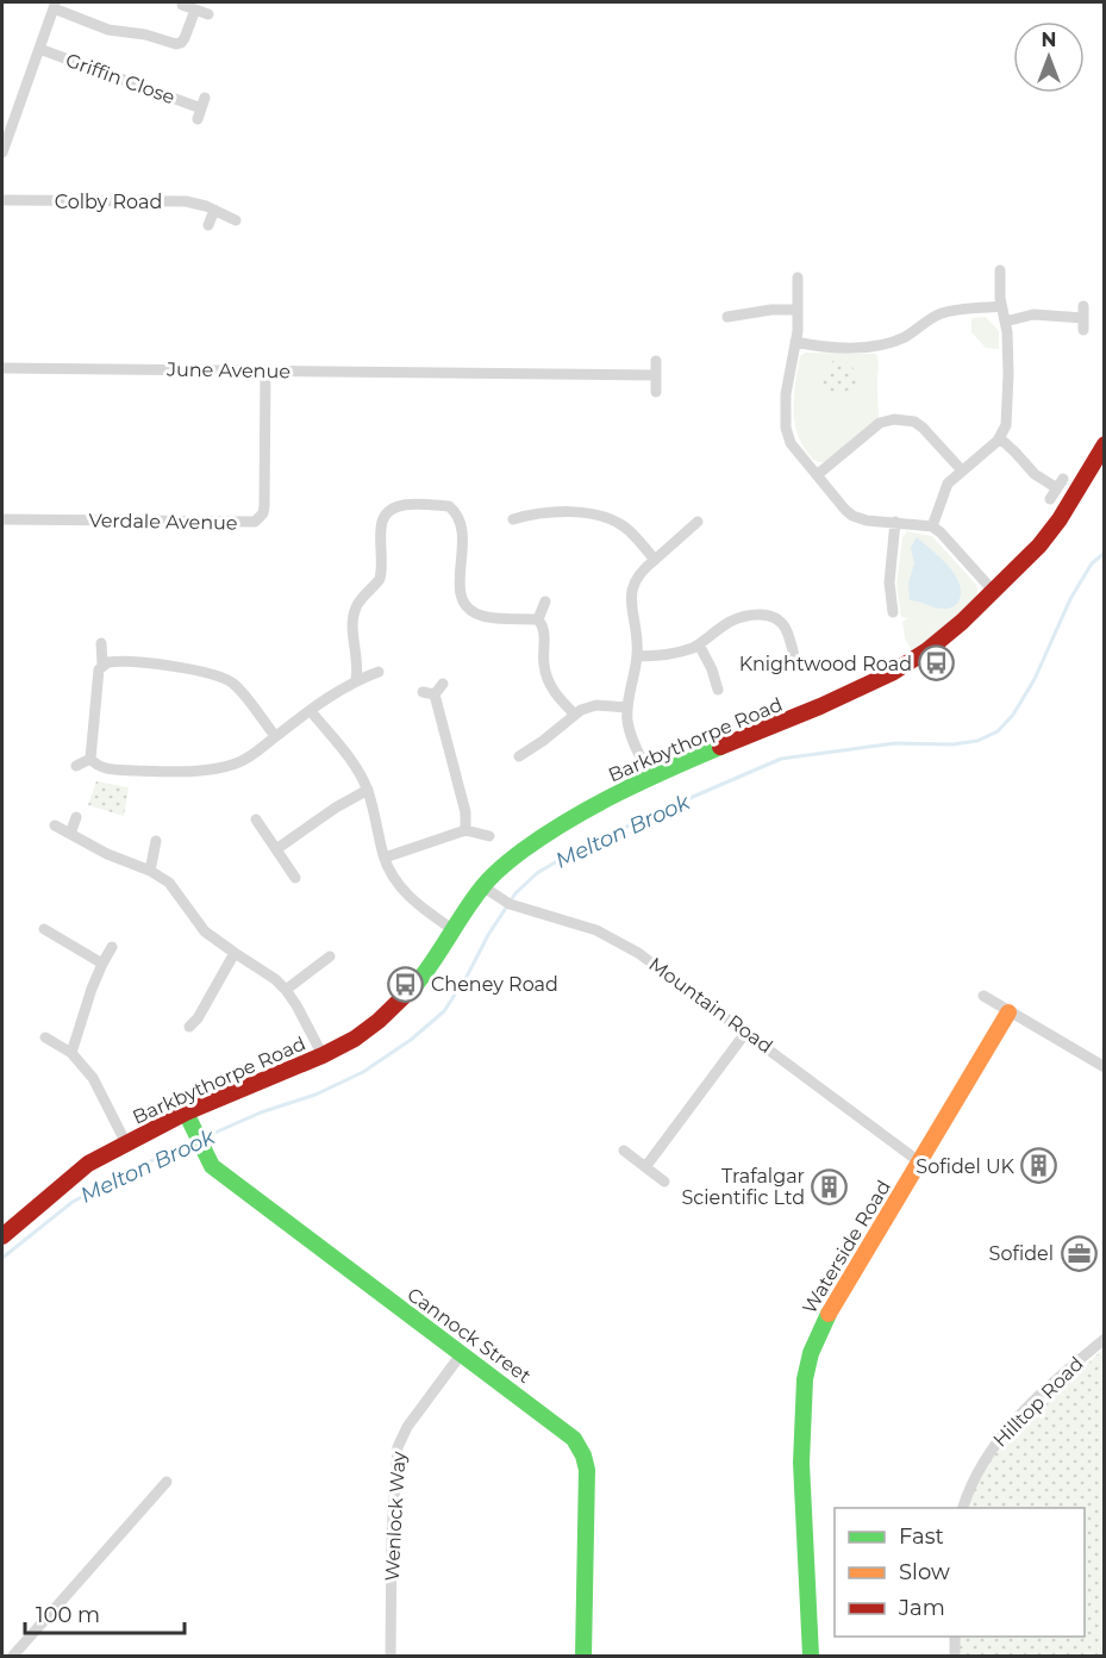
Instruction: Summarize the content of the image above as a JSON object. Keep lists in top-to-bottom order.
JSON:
{
  "streets": {
    "street": [
      "Griffin Close",
      "Colby Road",
      "June Avenue",
      "Verdale Avenue",
      "Barkbythorpe Road",
      "Mountain Road",
      "Waterside Road",
      "Cannock Street",
      "Hilltop Road",
      "Wenlock Way"
    ]
  },
  "crossings": [
    ["June Avenue", "Verdale Avenue"],
    ["Barkbythorpe Road", "Mountain Road"],
    ["Barkbythorpe Road", "Cannock Street"],
    ["Mountain Road", "Waterside Road"],
    ["Cannock Street", "Wenlock Way"]
  ],
  "water": ["Melton Brook"],
  "places": {
    "bus stop": ["Knightwood Road", "Cheney Road"],
    "building": ["Sofidel UK", "Trafalgar Scientific Ltd"],
    "office": ["Sofidel"]
  },
  "legend": ["Fast", "Slow", "Jam"],
  "scale_bar": "100 m",
  "north": "top"
}
